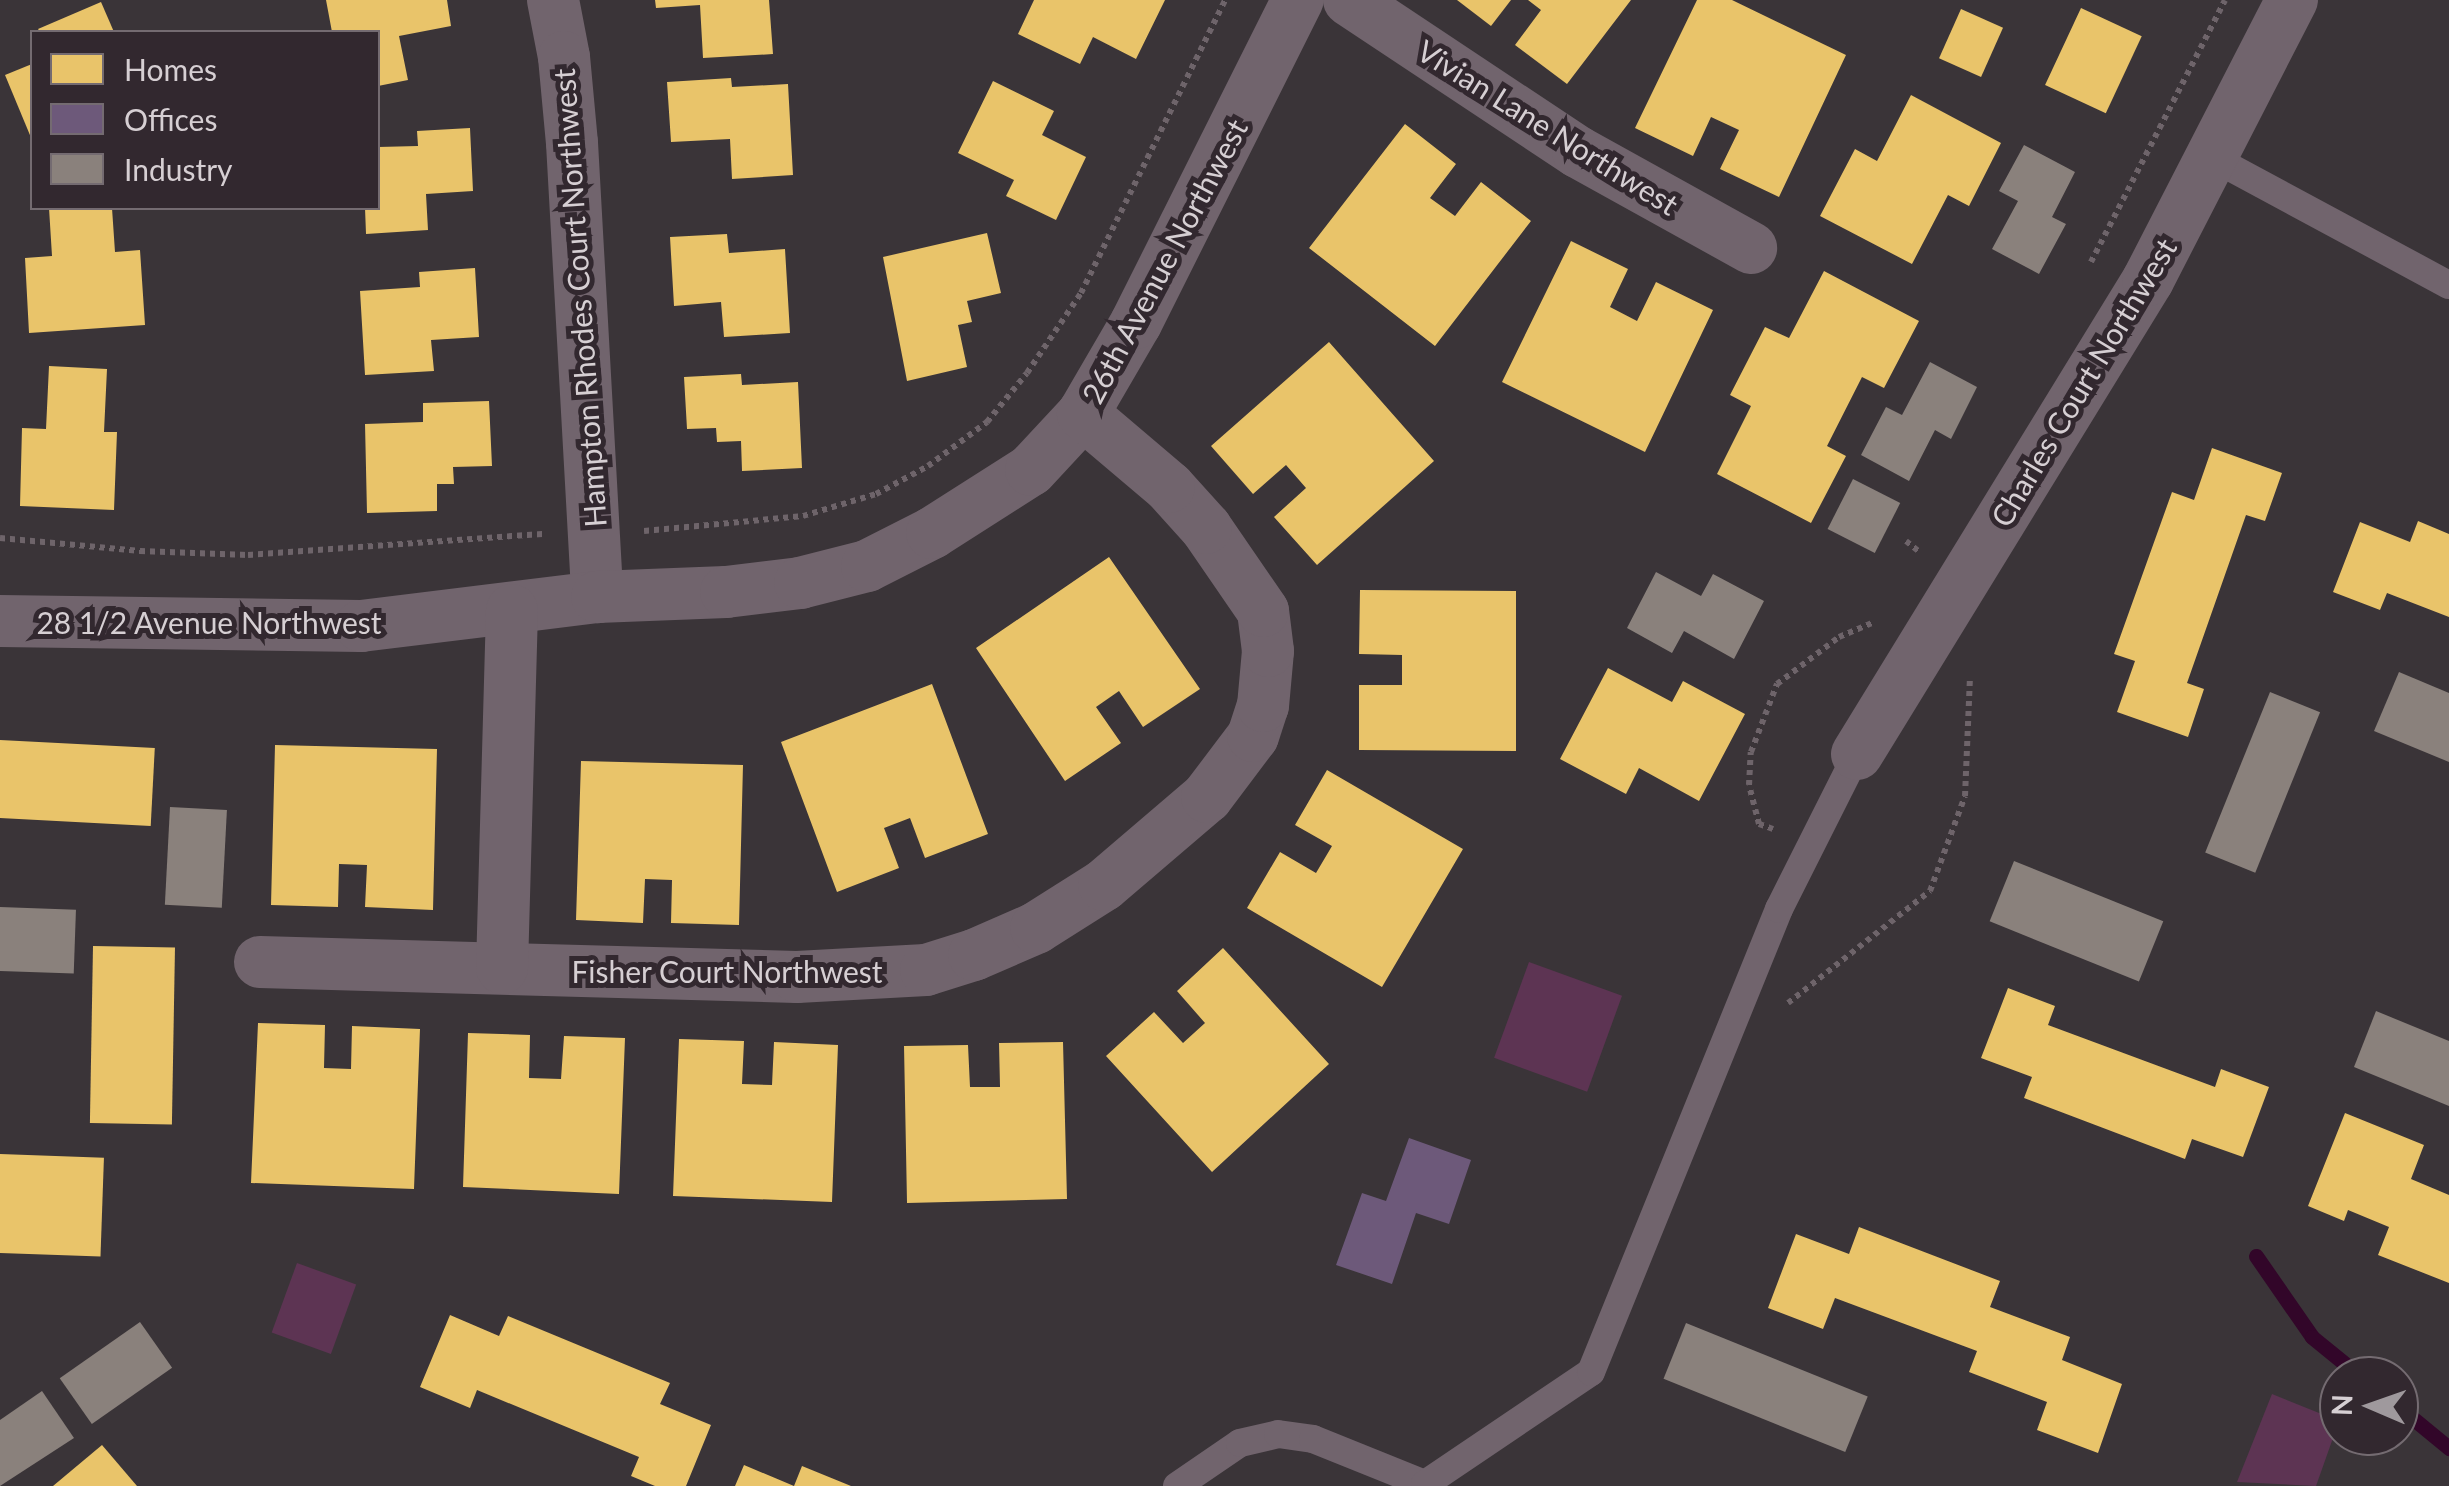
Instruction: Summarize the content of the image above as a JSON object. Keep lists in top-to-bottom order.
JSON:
{
  "streets": {
    "street": [
      "Vivian Lane Northwest",
      "26th Avenue Northwest",
      "Hampton Rhodes Court Northwest",
      "Charles Court Northwest",
      "28 1/2 Avenue Northwest",
      "Fisher Court Northwest"
    ]
  },
  "crossings": [
    ["26th Avenue Northwest", "Hampton Rhodes Court Northwest"],
    ["26th Avenue Northwest", "28 1/2 Avenue Northwest"],
    ["26th Avenue Northwest", "Fisher Court Northwest"],
    ["Hampton Rhodes Court Northwest", "28 1/2 Avenue Northwest"]
  ],
  "legend": ["Homes", "Offices", "Industry"],
  "north": "left"
}
